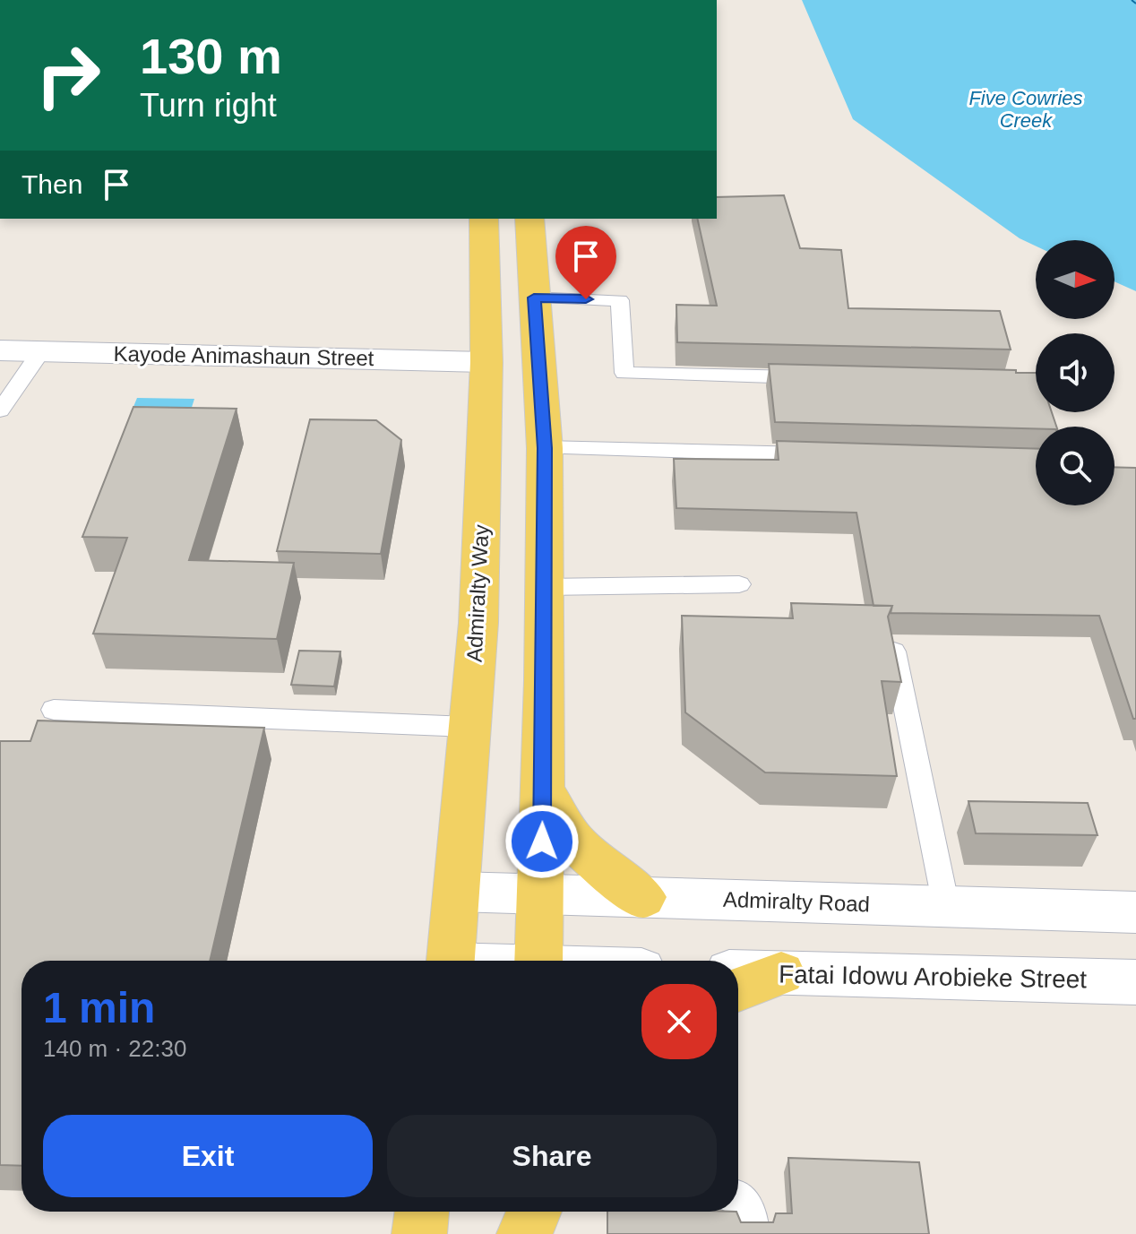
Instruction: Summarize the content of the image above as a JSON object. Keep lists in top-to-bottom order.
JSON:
{
  "streets": {
    "main road": ["Admiralty Way"],
    "street": ["Kayode Animashaun Street", "Admiralty Road", "Fatai Idowu Arobieke Street"]
  },
  "crossings": [
    ["Kayode Animashaun Street", "Admiralty Way"],
    ["Admiralty Way", "Admiralty Road"]
  ],
  "water": ["Five Cowries Creek"],
  "north": "right",
  "page": {
    "turn": ["130 m", "Turn right"],
    "then": "Then",
    "heading": ["1 min", "140 m · 22:30"],
    "buttons": ["Exit", "Share"]
  }
}
